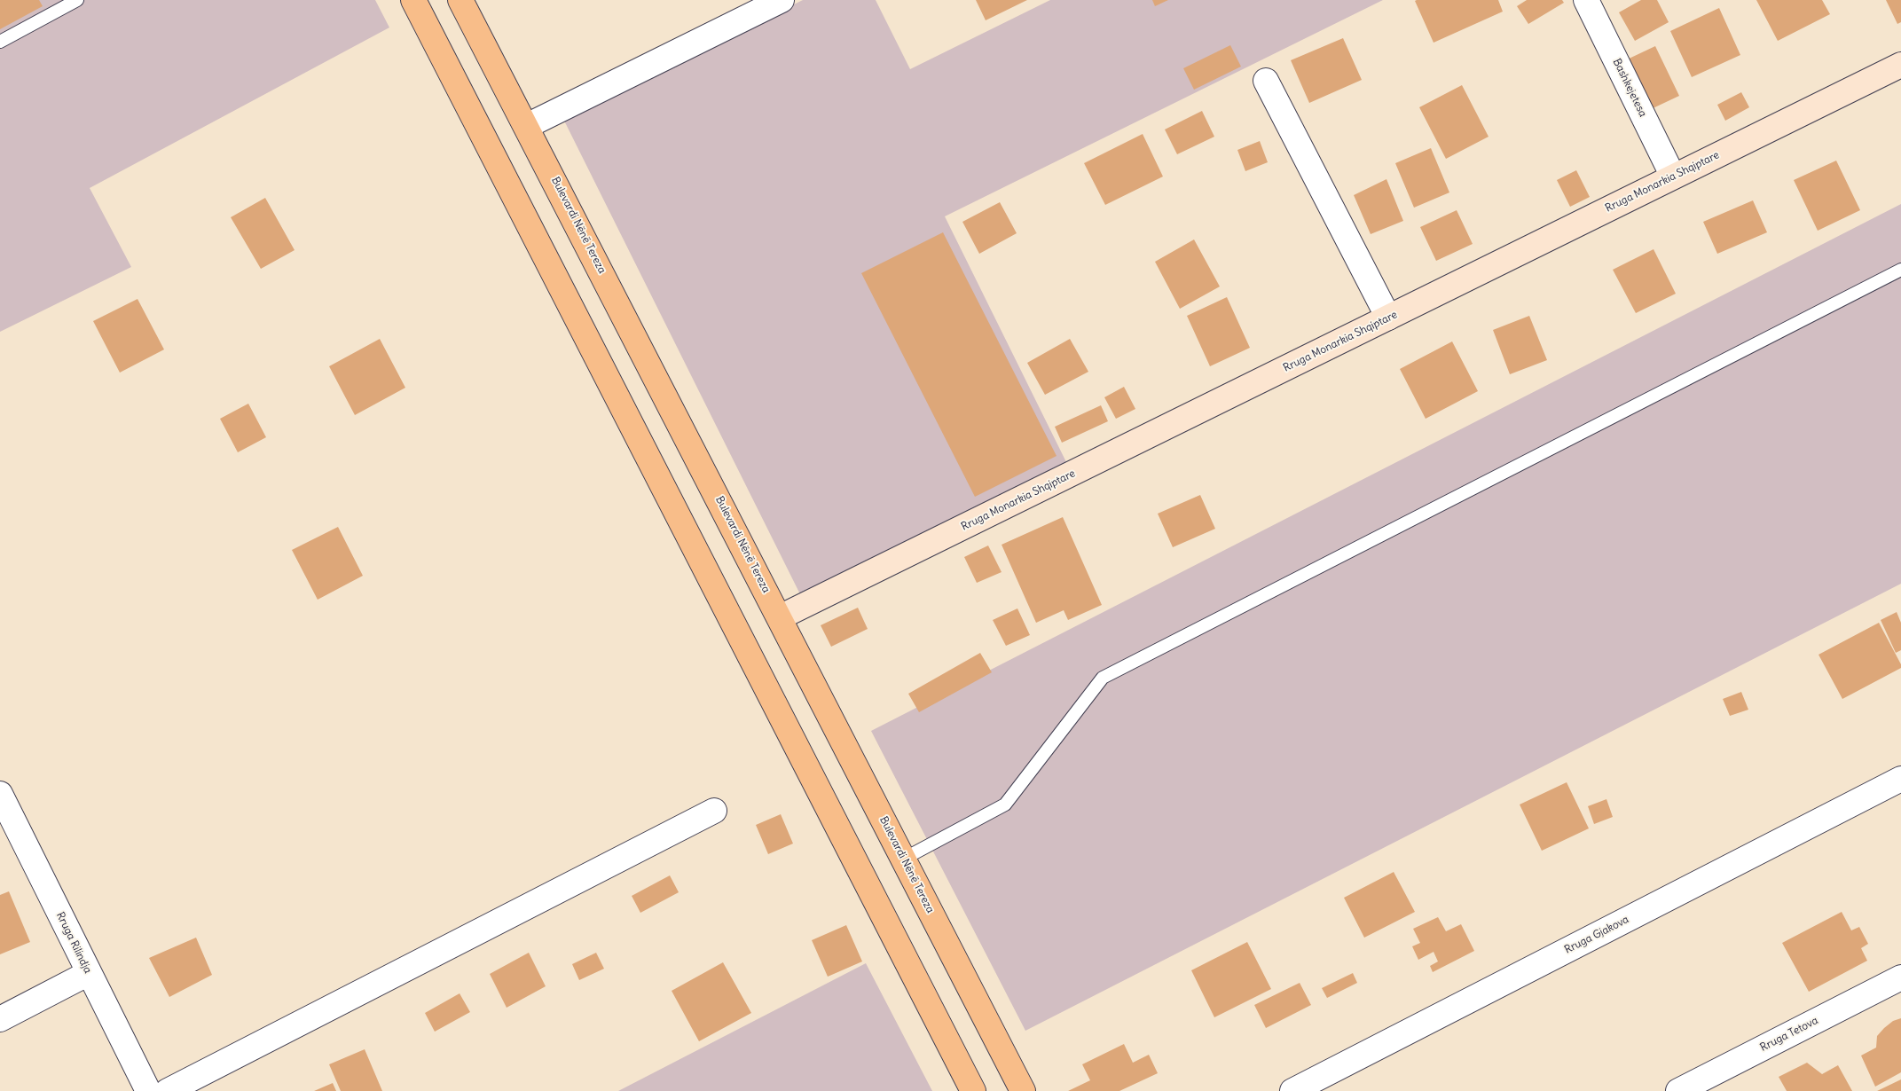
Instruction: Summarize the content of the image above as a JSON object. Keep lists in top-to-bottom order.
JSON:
{
  "streets": {
    "main road": ["Bulevardi Nënë Tereza"],
    "street": [
      "Bashkejetesa",
      "Rruga Monarkia Shqiptare",
      "Rruga Gjakova",
      "Rruga Rilindja",
      "Rruga Tetova"
    ]
  },
  "crossings": [
    ["Bashkejetesa", "Rruga Monarkia Shqiptare"],
    ["Rruga Monarkia Shqiptare", "Bulevardi Nënë Tereza"]
  ]
}
